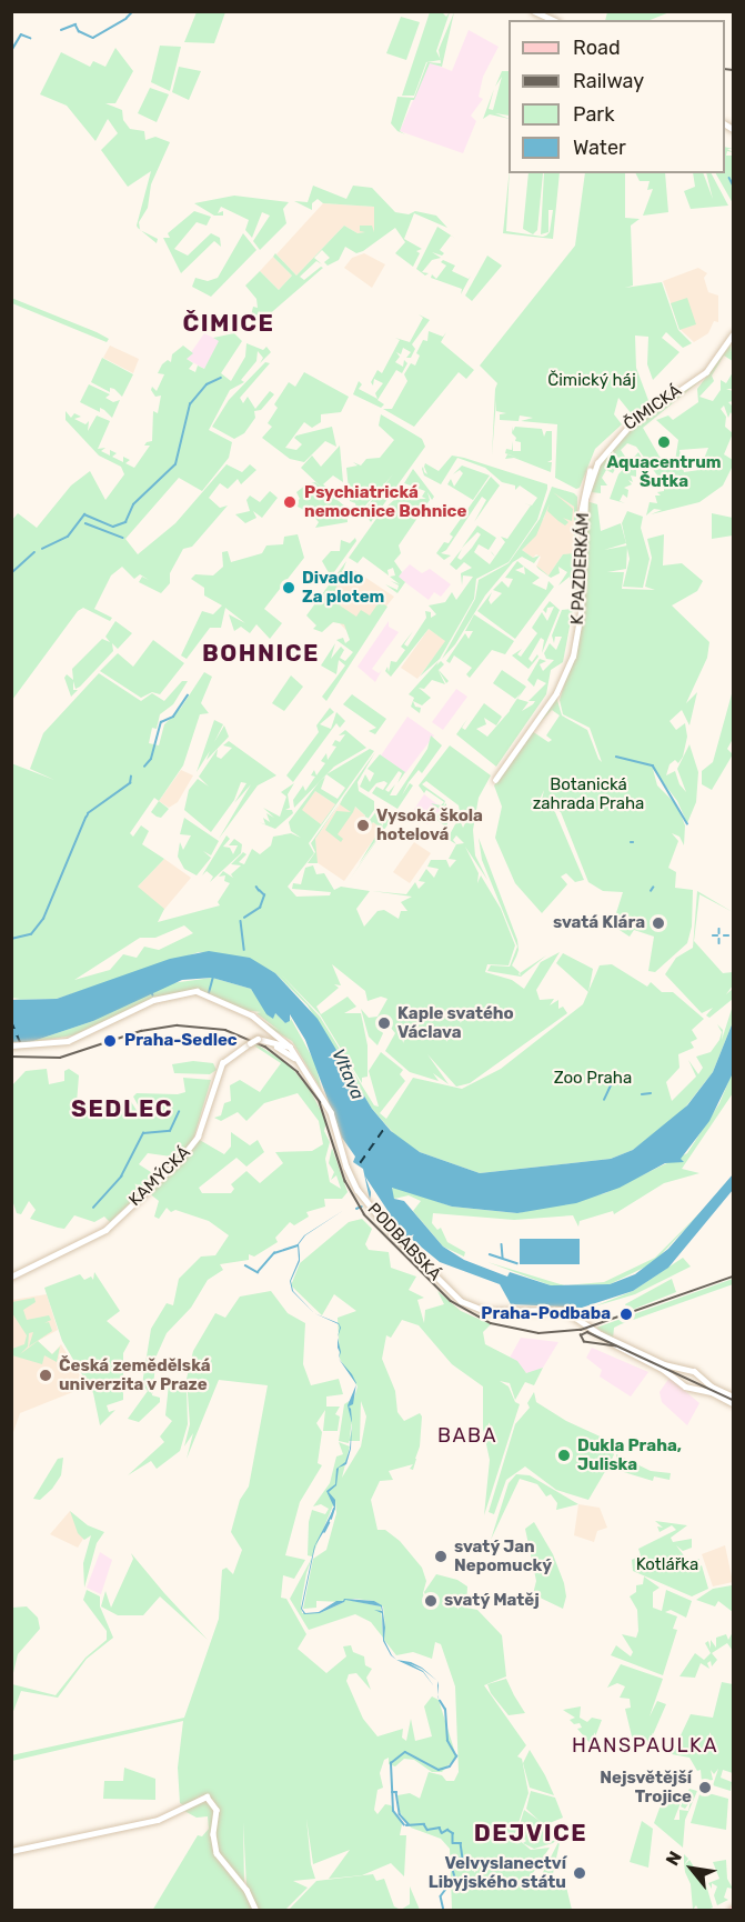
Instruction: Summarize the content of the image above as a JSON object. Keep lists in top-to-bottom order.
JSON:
{
  "streets": {
    "main road": [
      "ČIMICKÁ",
      "K PAZDERKÁM",
      "KAMÝCKÁ",
      "PODBABSKÁ"
    ]
  },
  "crossings": [
    ["ČIMICKÁ", "K PAZDERKÁM"]
  ],
  "districts": [
    "ČIMICE",
    "BOHNICE",
    "SEDLEC",
    "BABA",
    "HANSPAULKA",
    "DEJVICE"
  ],
  "water": ["Vltava"],
  "parks": [
    "Čimický háj",
    "Botanická zahrada Praha",
    "Zoo Praha",
    "Kotlářka"
  ],
  "places": [
    "Aquacentrum Šutka",
    "Psychiatrická nemocnice Bohnice",
    "Divadlo Za plotem",
    "Vysoká škola hotelová",
    "svatá Klára",
    "Kaple svatého Václava",
    "Praha-Sedlec",
    "Praha-Podbaba",
    "Česká zemědělská univerzita v Praze",
    "Dukla Praha, Juliska",
    "svatý Jan Nepomucký",
    "svatý Matěj",
    "Nejsvětější Trojice",
    "Velvyslanectví Libyjského státu"
  ],
  "legend": [
    "Road",
    "Railway",
    "Park",
    "Water"
  ],
  "north": "top left"
}
